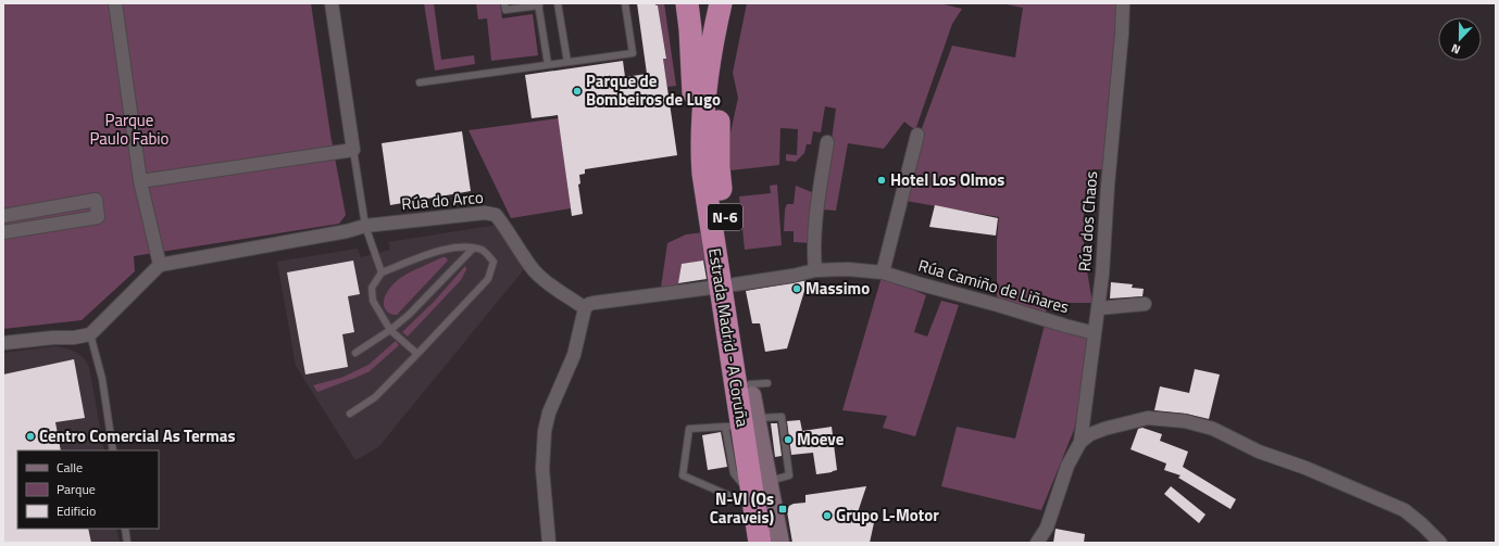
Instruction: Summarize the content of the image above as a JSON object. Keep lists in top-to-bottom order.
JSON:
{
  "streets": {
    "highway": ["N-6", "Estrada Madrid - A Coruña"],
    "street": ["Rúa do Arco", "Rúa dos Chaos", "Rúa Camiño de Liñares"]
  },
  "crossings": [
    ["N-6", "Estrada Madrid - A Coruña"],
    ["Rúa dos Chaos", "Rúa Camiño de Liñares"],
    ["Rúa Camiño de Liñares", "Estrada Madrid - A Coruña"]
  ],
  "parks": ["Parque Paulo Fabio"],
  "places": {
    "other": [
      "Parque de Bombeiros de Lugo",
      "Hotel Los Olmos",
      "Massimo",
      "Centro Comercial As Termas",
      "Moeve",
      "Grupo L-Motor"
    ],
    "transit": ["N-VI (Os Caraveis)"]
  },
  "legend": ["Calle", "Parque", "Edificio"],
  "north": "bottom"
}
